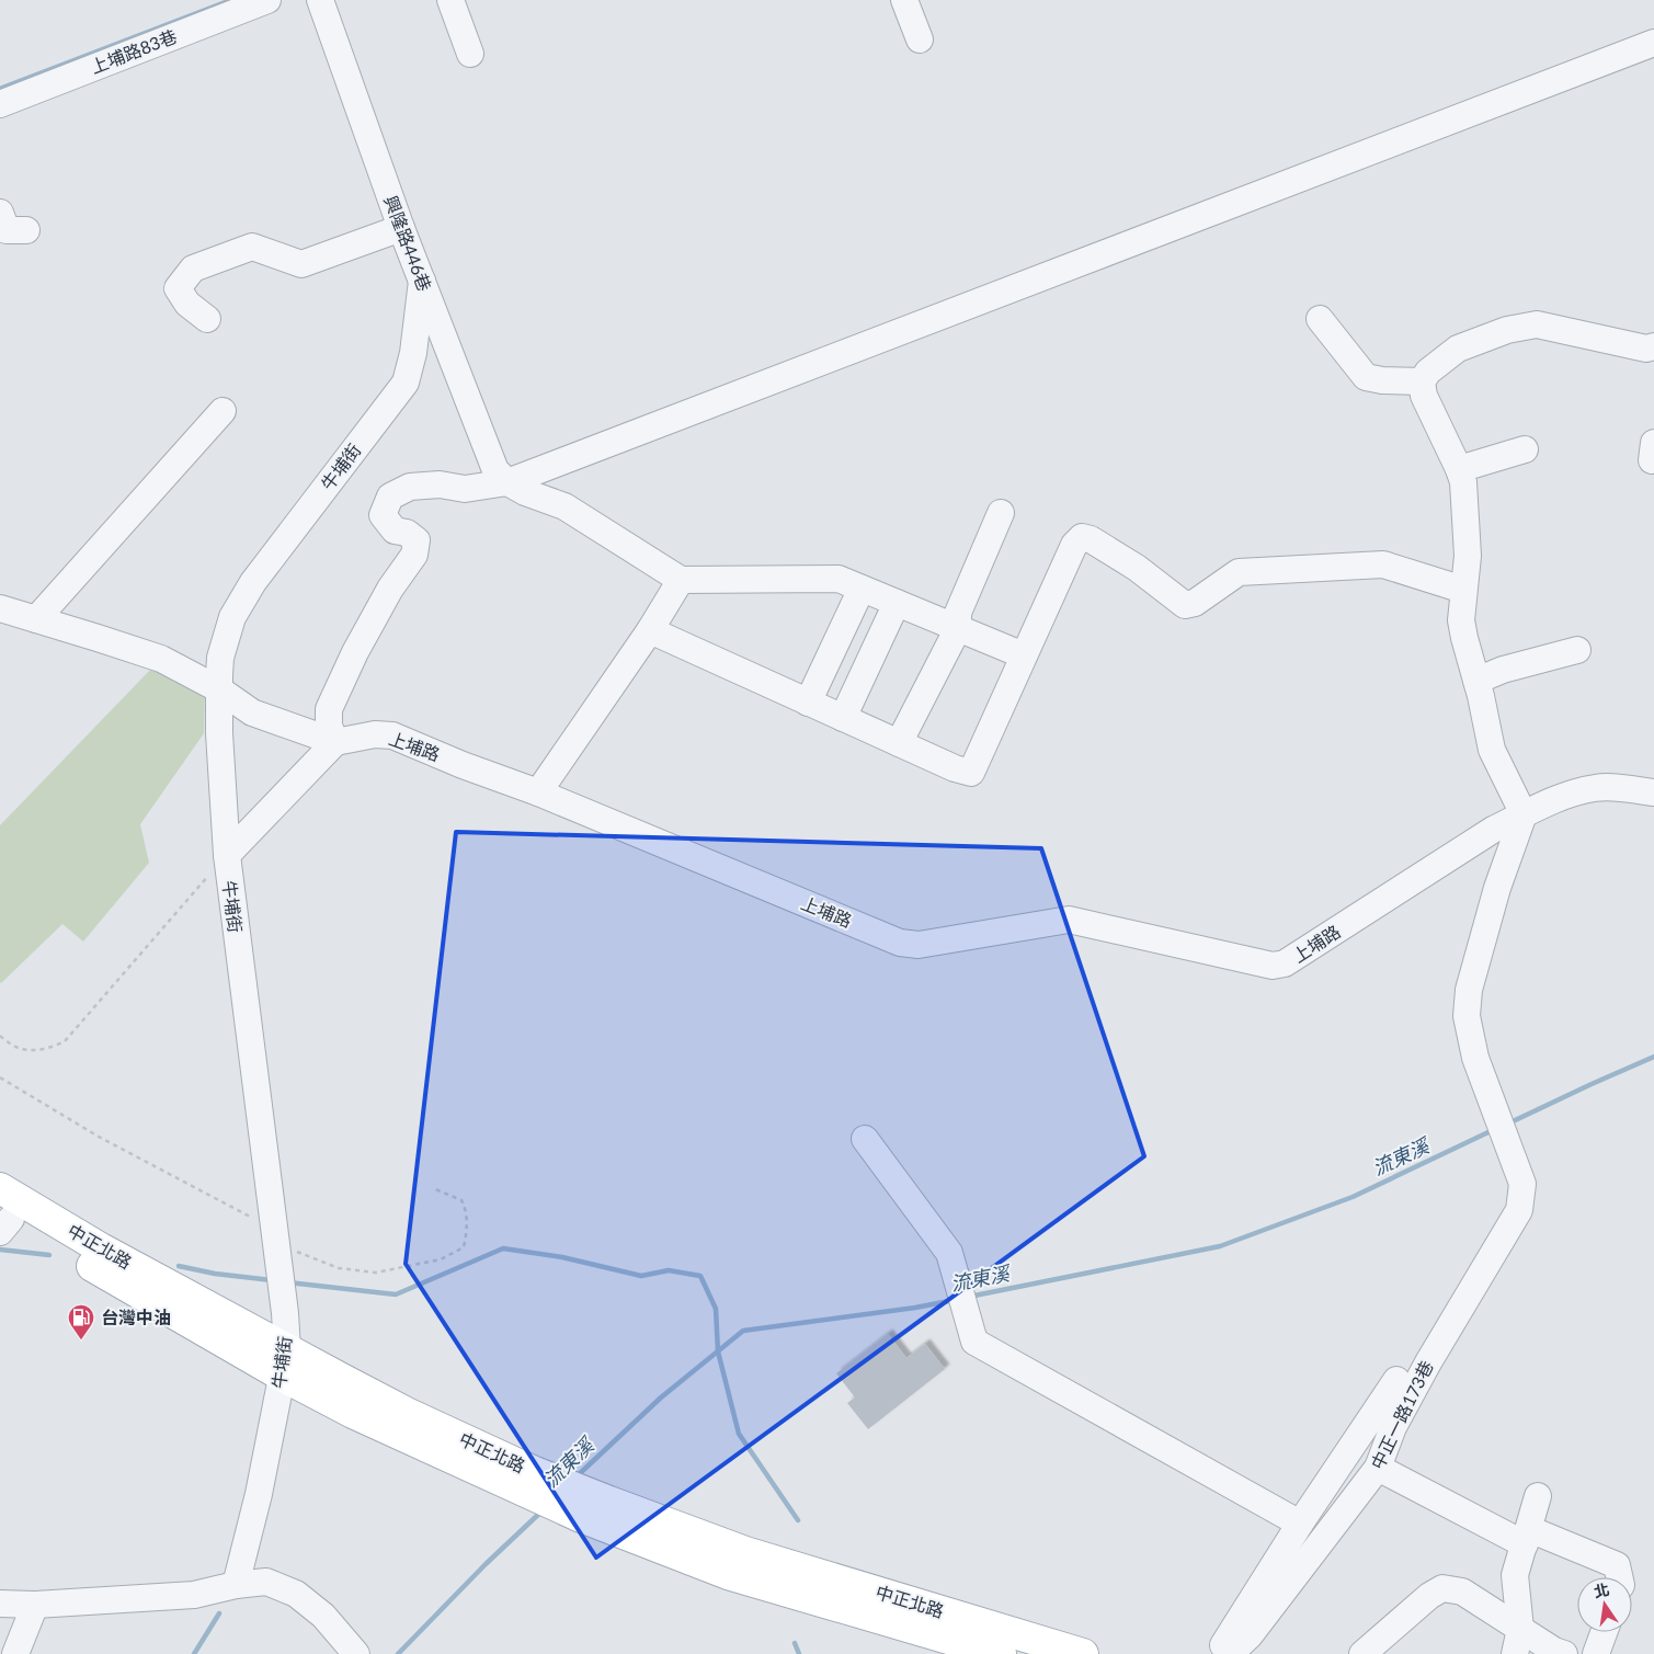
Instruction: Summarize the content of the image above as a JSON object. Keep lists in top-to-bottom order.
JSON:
{
  "streets": {
    "main road": ["中正北路"],
    "street": [
      "上埔路83巷",
      "興隆路446巷",
      "牛埔街",
      "上埔路",
      "中正一路173巷"
    ]
  },
  "crossings": [
    ["興隆路446巷", "牛埔街"],
    ["牛埔街", "中正北路"],
    ["上埔路", "中正一路173巷"]
  ],
  "water": ["流東溪"],
  "places": {
    "fuel station": ["台灣中油"]
  },
  "north": "top"
}
